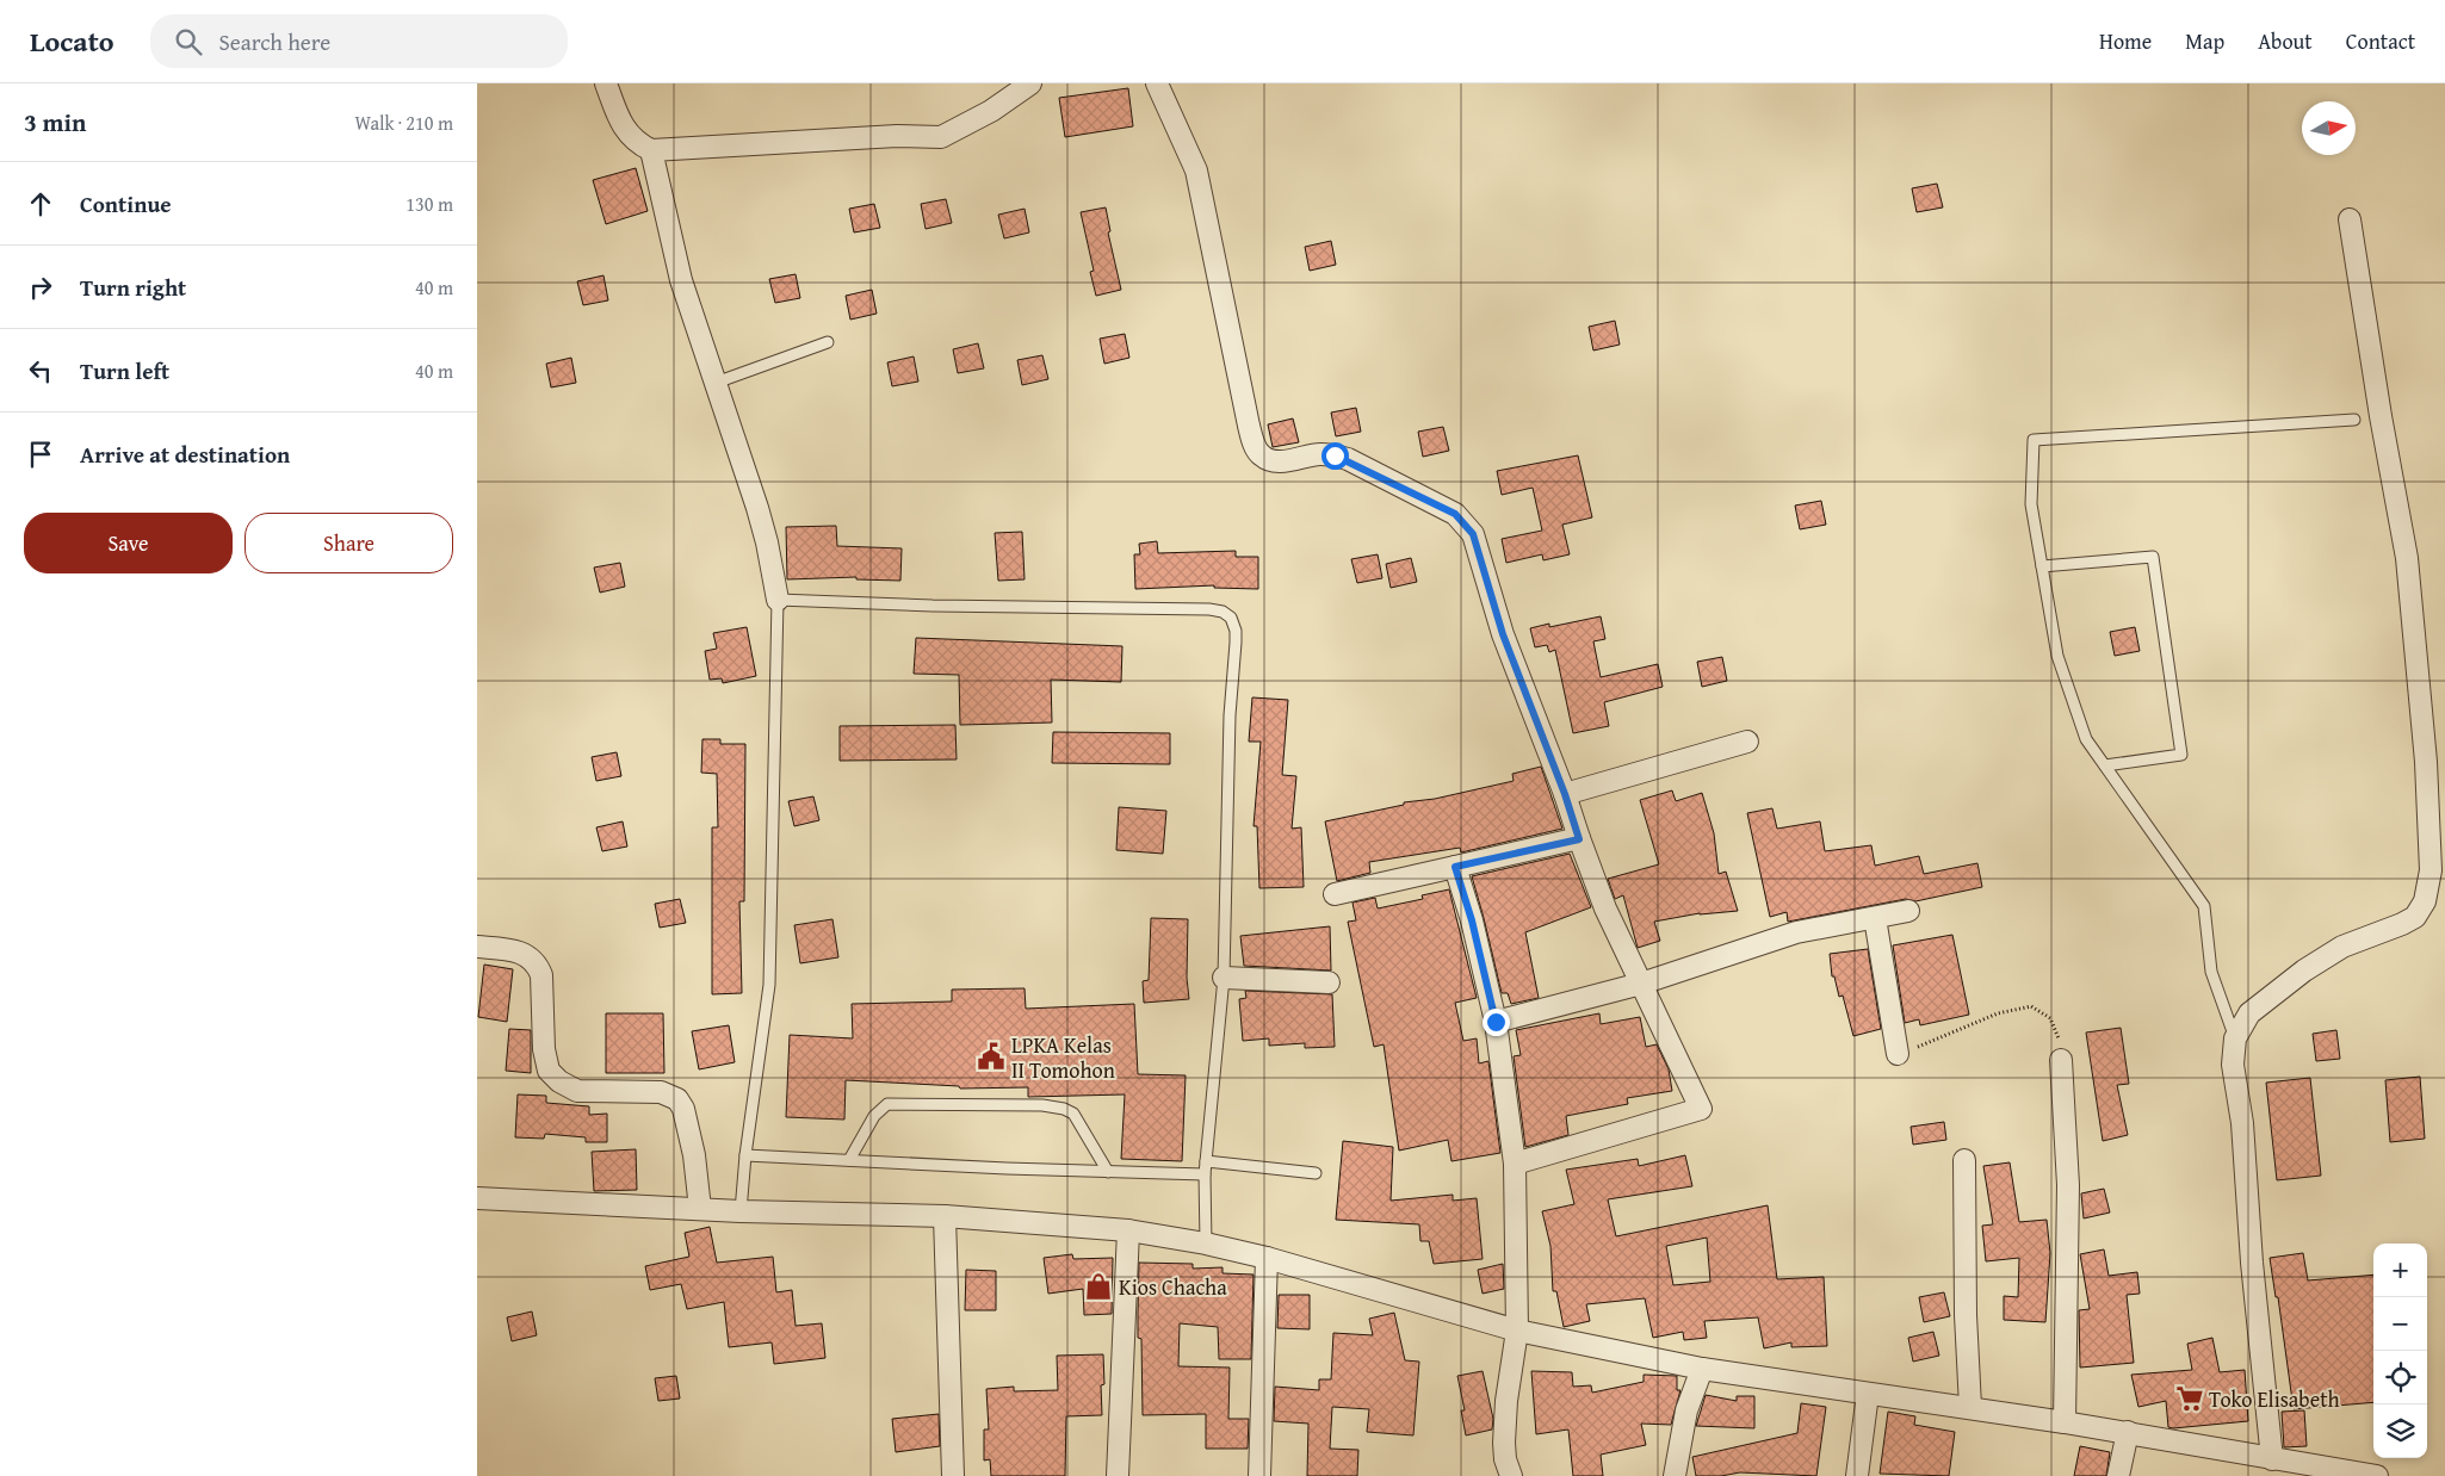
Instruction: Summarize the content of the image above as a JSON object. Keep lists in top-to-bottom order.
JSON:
{
  "places": {
    "public building": ["LPKA Kelas II Tomohon"],
    "shop": ["Kios Chacha"],
    "supermarket": ["Toko Elisabeth"]
  },
  "north": "right",
  "page": {
    "header": "Locato",
    "search": "Search here",
    "nav": [
      "Home",
      "Map",
      "About",
      "Contact"
    ],
    "heading": ["3 min", "Walk · 210 m"],
    "list": [
      ["Continue", "130 m"],
      ["Turn right", "40 m"],
      ["Turn left", "40 m"],
      "Arrive at destination"
    ],
    "buttons": ["Save", "Share"],
    "map_buttons": ["+", "−"]
  }
}
